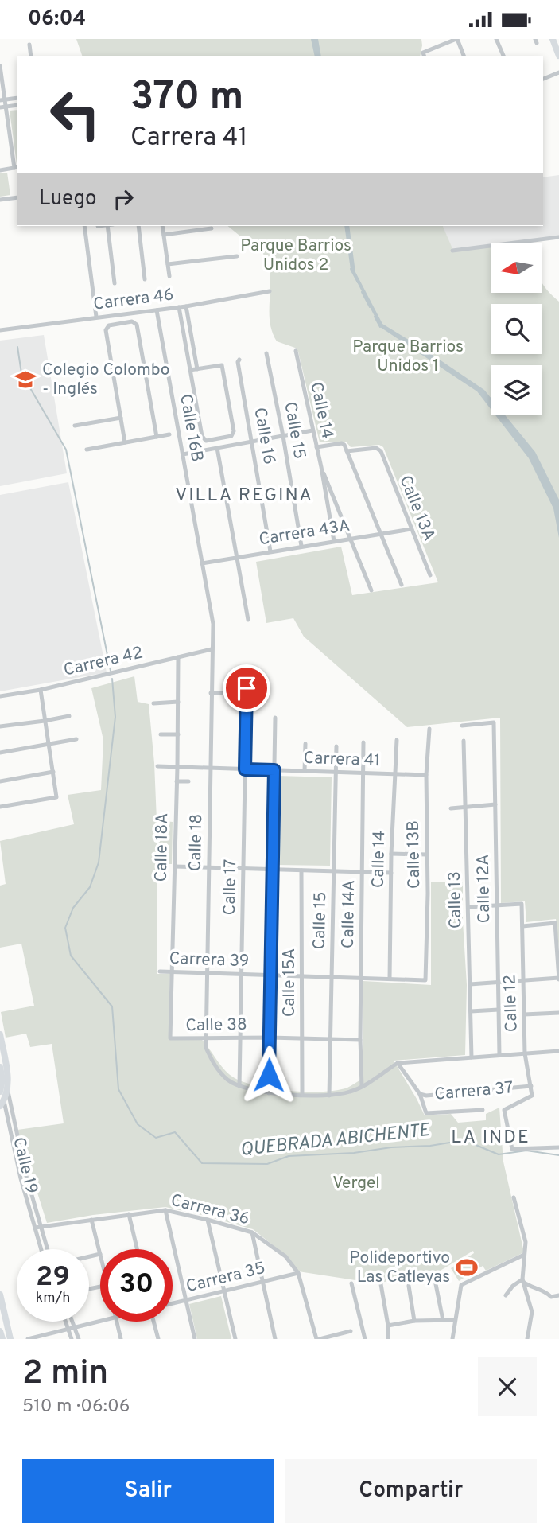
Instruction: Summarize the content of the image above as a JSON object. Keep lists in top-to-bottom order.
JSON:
{
  "streets": {
    "main road": ["Calle 19"],
    "street": [
      "Carrera 46",
      "Calle 14",
      "Calle 16B",
      "Calle 15",
      "Calle 16",
      "Calle 13A",
      "Carrera 43A",
      "Carrera 42",
      "Carrera 41",
      "Calle 18",
      "Calle 18A",
      "Calle 13B",
      "Calle 17",
      "Calle 12A",
      "Calle 13",
      "Calle 14A",
      "Carrera 39",
      "Calle 15A",
      "Calle 12",
      "Calle 38",
      "Carrera 37",
      "Carrera 36",
      "Carrera 35"
    ]
  },
  "crossings": [
    ["Carrera 46", "Calle 16B"],
    ["Calle 14", "Carrera 43A"],
    ["Calle 14", "Carrera 41"],
    ["Calle 14", "Carrera 39"],
    ["Calle 16B", "Carrera 43A"],
    ["Calle 16B", "Carrera 42"],
    ["Calle 16B", "Calle 18"],
    ["Calle 15", "Carrera 43A"],
    ["Calle 15", "Carrera 41"],
    ["Calle 15", "Carrera 39"],
    ["Calle 15", "Calle 38"],
    ["Calle 16", "Carrera 43A"],
    ["Calle 13A", "Carrera 43A"],
    ["Carrera 42", "Calle 18"],
    ["Carrera 42", "Calle 18A"],
    ["Carrera 41", "Calle 18"],
    ["Carrera 41", "Calle 18A"],
    ["Carrera 41", "Calle 13B"],
    ["Carrera 41", "Calle 17"],
    ["Carrera 41", "Calle 14A"],
    ["Calle 18", "Calle 17"],
    ["Calle 18", "Carrera 39"],
    ["Calle 18", "Calle 38"],
    ["Calle 18A", "Carrera 39"],
    ["Calle 18A", "Calle 38"],
    ["Calle 13B", "Carrera 39"],
    ["Calle 17", "Carrera 39"],
    ["Calle 17", "Calle 38"],
    ["Calle 12A", "Calle 12"],
    ["Calle 14A", "Carrera 39"],
    ["Calle 14A", "Calle 38"],
    ["Carrera 39", "Calle 15A"],
    ["Calle 15A", "Calle 38"],
    ["Calle 12", "Carrera 37"],
    ["Calle 19", "Carrera 36"],
    ["Carrera 36", "Carrera 35"]
  ],
  "districts": ["VILLA REGINA", "LA INDE"],
  "water": ["QUEBRADA ABICHENTE"],
  "parks": ["Parque Barrios Unidos 2", "Parque Barrios Unidos 1", "Vergel"],
  "places": {
    "school or university": ["Colegio Colombo - Inglés"],
    "sports": ["Polideportivo Las Catleyas"]
  },
  "north": "left",
  "page": {
    "status": "06:04",
    "turn": ["370 m", "Carrera 41"],
    "then": "Luego",
    "speed": "29 km/h",
    "limit": "30",
    "heading": ["2 min", "510 m · 06:06"],
    "buttons": ["Salir", "Compartir"]
  }
}
